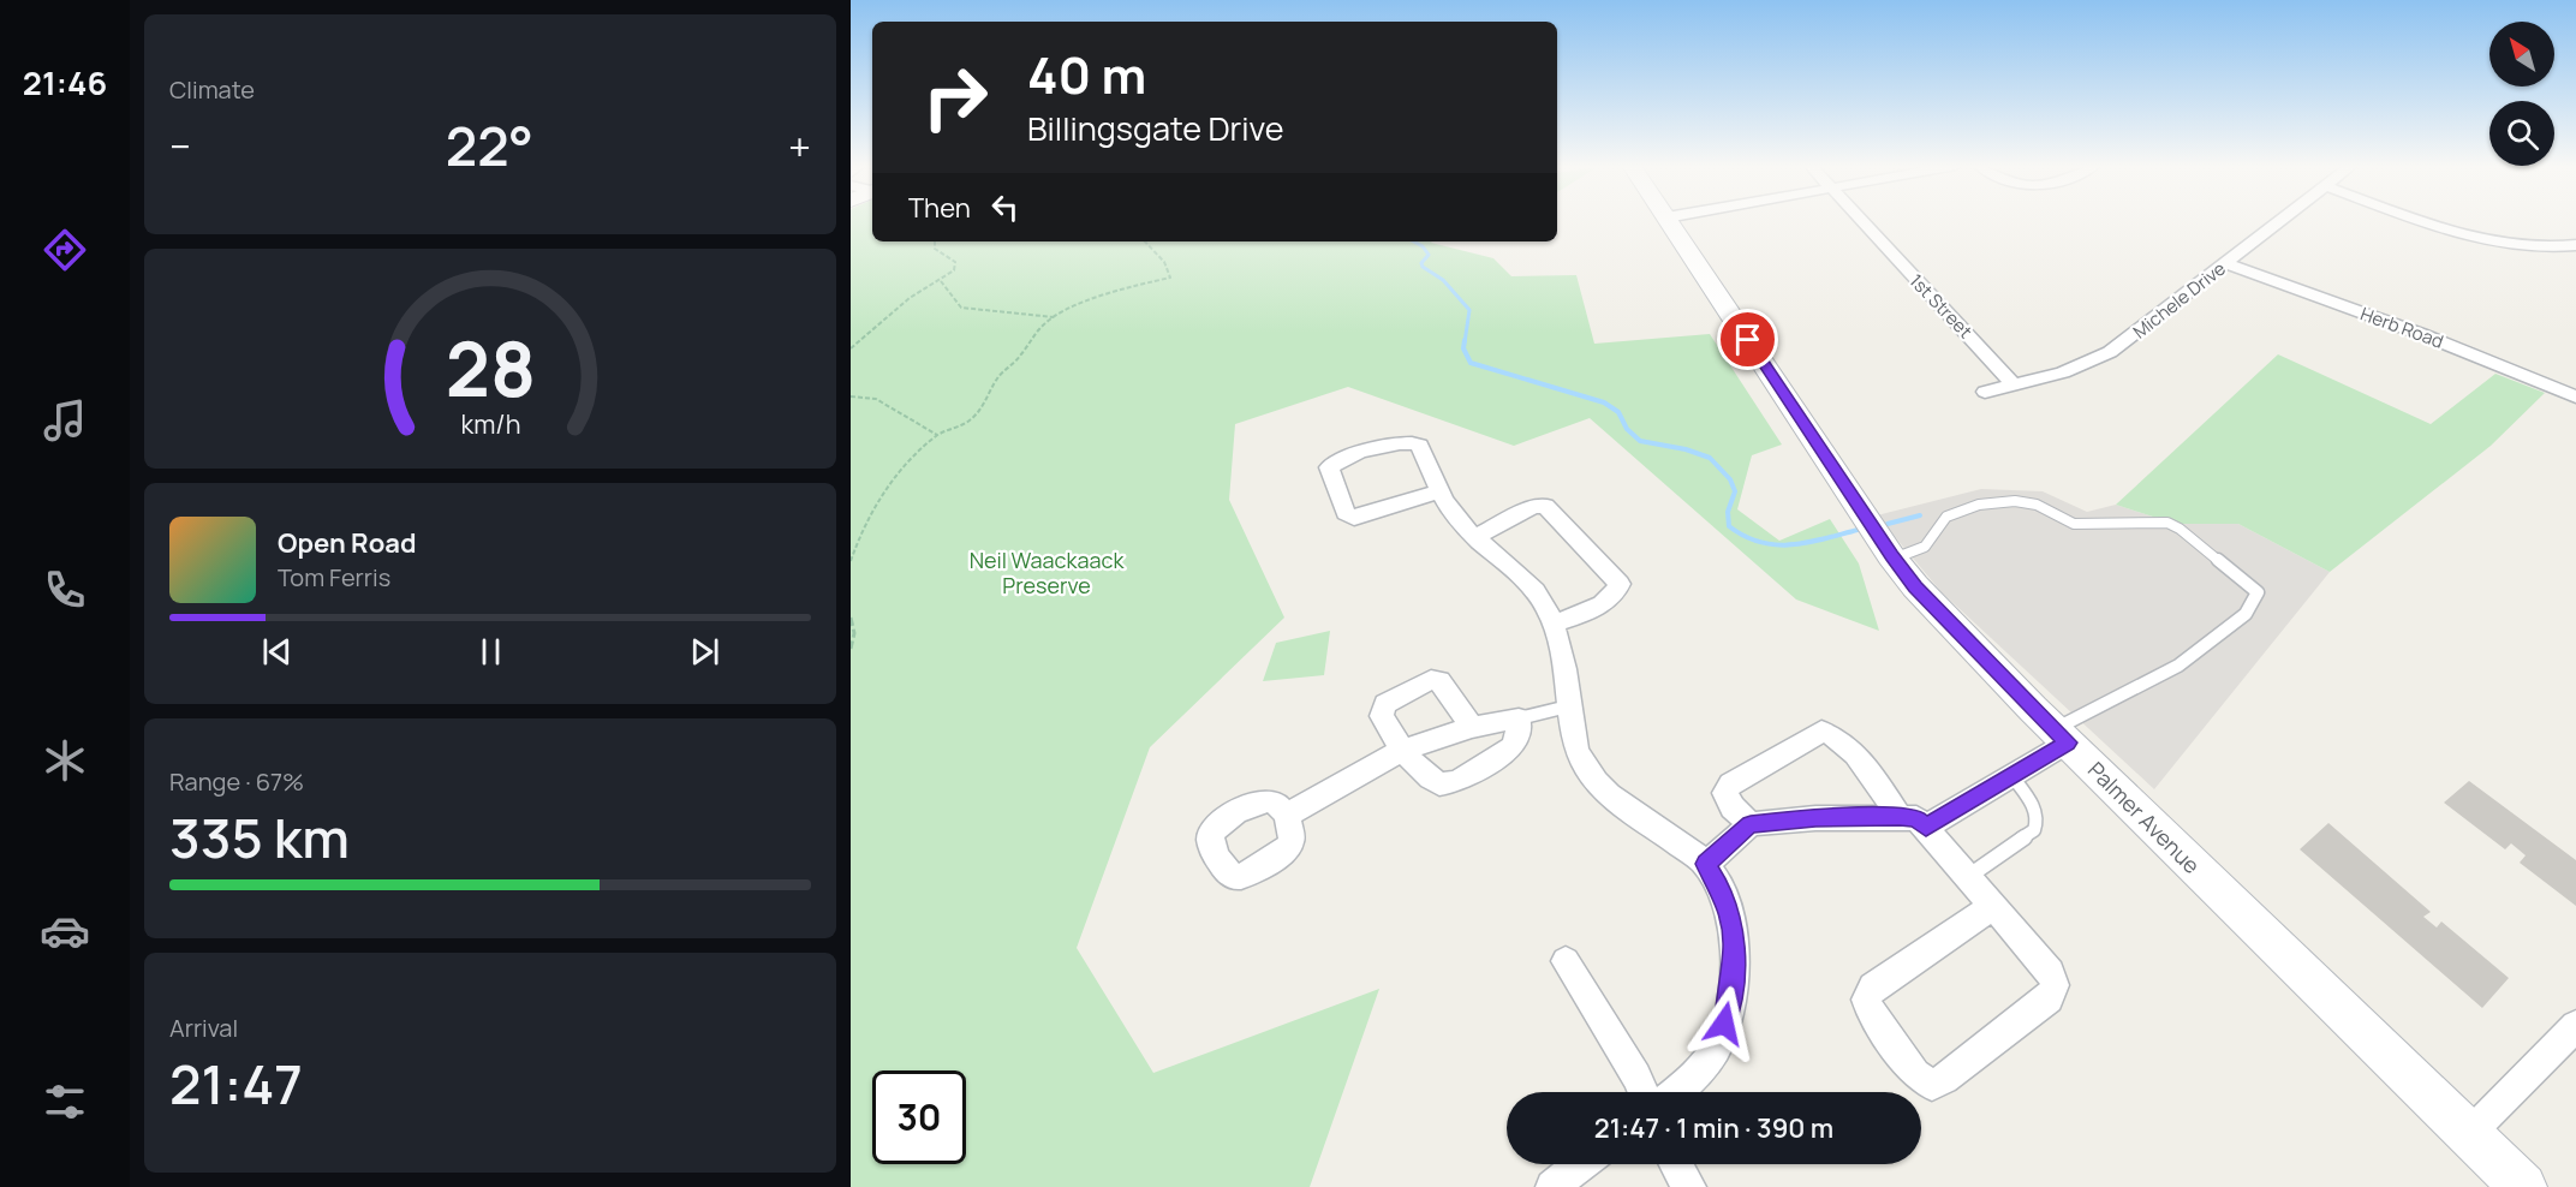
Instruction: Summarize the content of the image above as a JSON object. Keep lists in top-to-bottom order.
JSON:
{
  "streets": {
    "street": [
      "Michele Drive",
      "1st Street",
      "Herb Road",
      "Palmer Avenue"
    ]
  },
  "crossings": [
    ["Michele Drive", "1st Street"],
    ["Michele Drive", "Herb Road"]
  ],
  "parks": ["Neil Waackaack Preserve"],
  "north": "top left",
  "page": {
    "tabs": "21:46",
    "tile": [
      "Climate",
      ["Range · 67%", "335 km"],
      ["Arrival", "21:47"]
    ],
    "turn": ["40 m", "Billingsgate Drive"],
    "heat": ["−", "22°", "+"],
    "then": "Then",
    "song": ["Open Road", "Tom Ferris"],
    "limit": "30",
    "trip": "21:47 · 1 min · 390 m",
    "gauge": ["28", "km/h"]
  }
}
